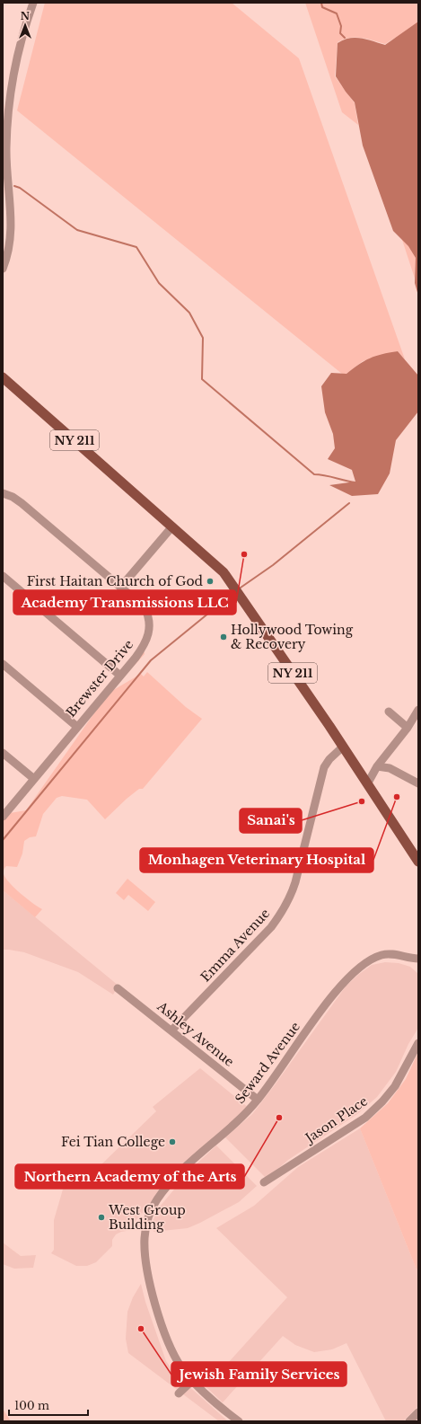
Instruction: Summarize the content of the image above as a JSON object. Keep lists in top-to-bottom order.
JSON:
{
  "streets": {
    "main road": ["NY 211"],
    "street": [
      "Brewster Drive",
      "Emma Avenue",
      "Ashley Avenue",
      "Seward Avenue",
      "Jason Place"
    ]
  },
  "crossings": [
    ["NY 211", "Emma Avenue"],
    ["Emma Avenue", "Ashley Avenue"],
    ["Ashley Avenue", "Seward Avenue"]
  ],
  "places": [
    "Academy Transmissions LLC",
    "First Haitan Church of God",
    "Hollywood Towing & Recovery",
    "Monhagen Veterinary Hospital",
    "Sanai's",
    "Northern Academy of the Arts",
    "Fei Tian College",
    "West Group Building",
    "Jewish Family Services"
  ],
  "scale_bar": "100 m",
  "north": "top"
}
